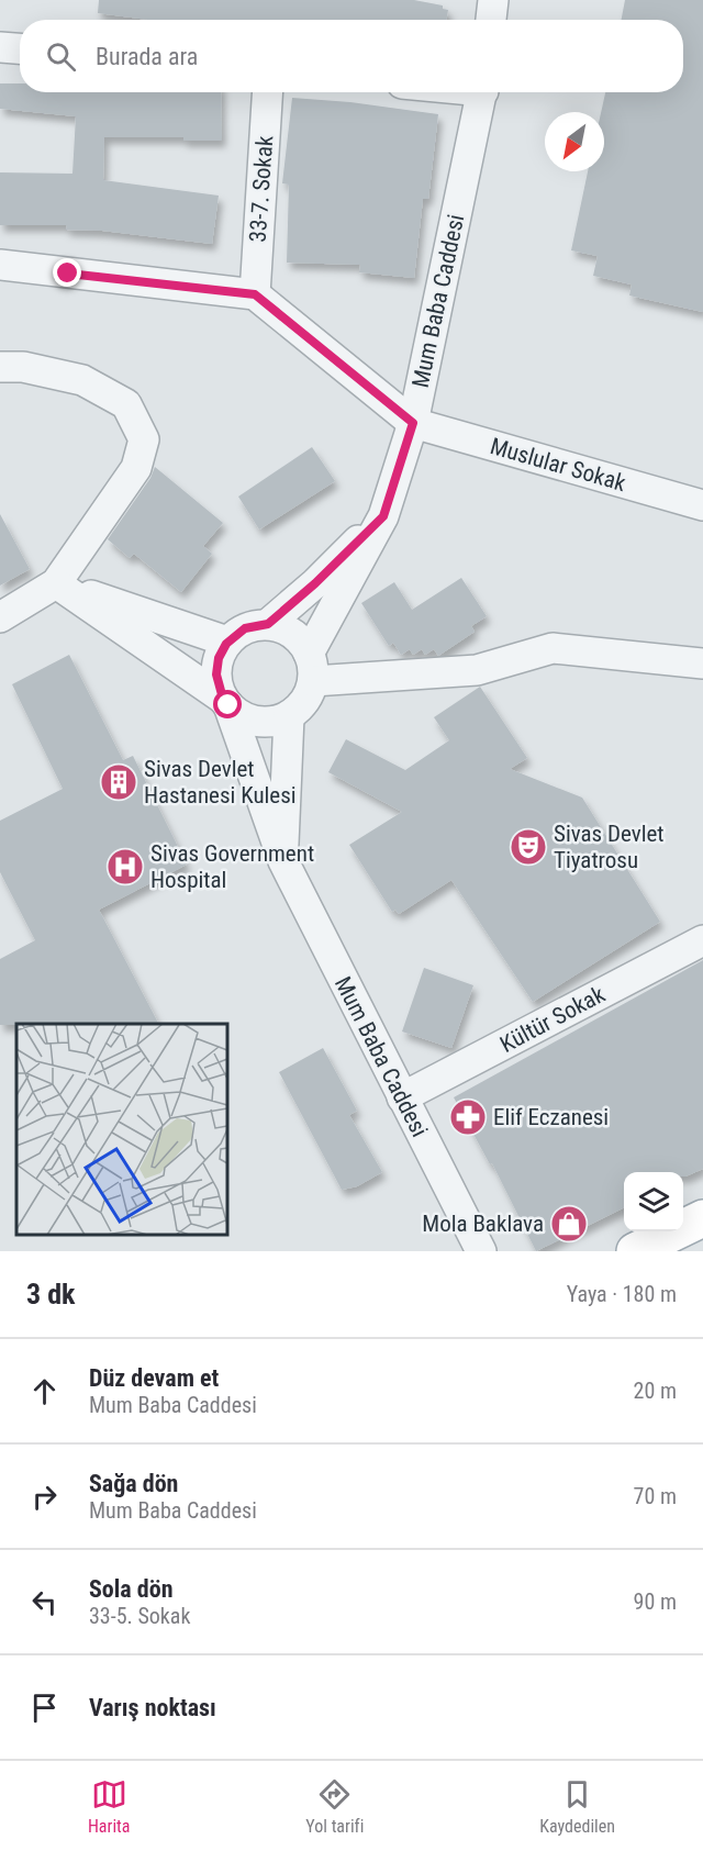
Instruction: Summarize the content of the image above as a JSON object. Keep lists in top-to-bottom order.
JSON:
{
  "streets": {
    "street": [
      "33-7. Sokak",
      "Mum Baba Caddesi",
      "Muslular Sokak",
      "Kültür Sokak"
    ]
  },
  "crossings": [
    ["Mum Baba Caddesi", "Muslular Sokak"],
    ["Mum Baba Caddesi", "Kültür Sokak"]
  ],
  "places": {
    "building": ["Sivas Devlet Hastanesi Kulesi"],
    "theatre": ["Sivas Devlet Tiyatrosu"],
    "hospital": ["Sivas Government Hospital"],
    "pharmacy": ["Elif Eczanesi"],
    "shop": ["Mola Baklava"]
  },
  "north": "bottom left",
  "page": {
    "search": "Burada ara",
    "heading": ["3 dk", "Yaya · 180 m"],
    "list": [
      ["Düz devam et", "Mum Baba Caddesi", "20 m"],
      ["Sağa dön", "Mum Baba Caddesi", "70 m"],
      ["Sola dön", "33-5. Sokak", "90 m"],
      "Varış noktası"
    ],
    "nav": ["Harita", "Yol tarifi", "Kaydedilen"]
  }
}
